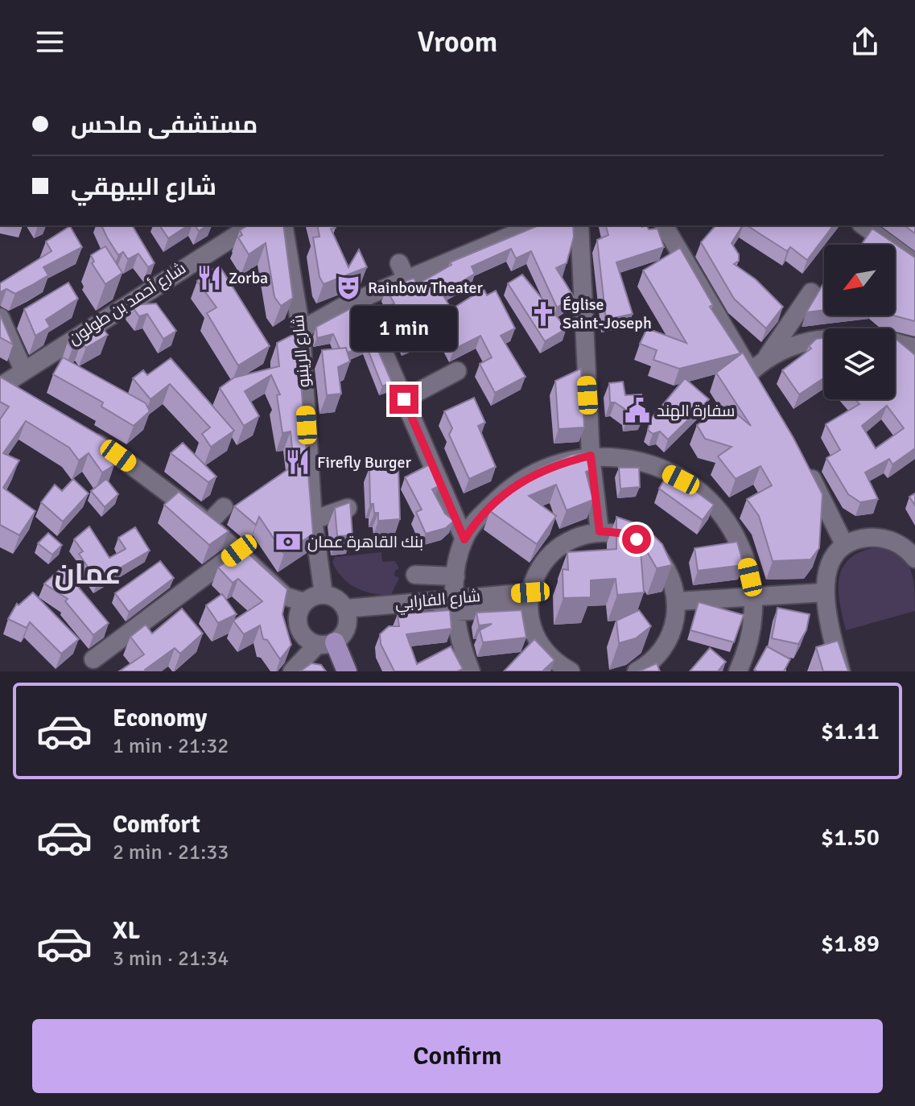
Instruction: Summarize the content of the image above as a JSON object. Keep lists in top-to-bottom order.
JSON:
{
  "streets": {
    "street": ["شارع أحمد بن طولون", "شارع الرينبو", "شارع الفارابي"]
  },
  "crossings": [
    ["شارع الرينبو", "شارع الفارابي"]
  ],
  "districts": ["عمان"],
  "places": {
    "restaurant": ["Zorba", "Firefly Burger"],
    "theatre": ["Rainbow Theater"],
    "church": ["Église Saint-Joseph"],
    "public building": ["سفارة الهند"],
    "bank": ["بنك القاهرة عمان"]
  },
  "north": "bottom left",
  "page": {
    "header": "Vroom",
    "banner": ["مستشفى ملحس", "شارع البيهقي"],
    "bubble": "1 min",
    "list": [
      {
        "name": "Economy",
        "note": "1 min · 21:32",
        "value": "$1.11"
      },
      {
        "name": "Comfort",
        "note": "2 min · 21:33",
        "value": "$1.50"
      },
      {
        "name": "XL",
        "note": "3 min · 21:34",
        "value": "$1.89"
      }
    ],
    "buttons": "Confirm"
  }
}
